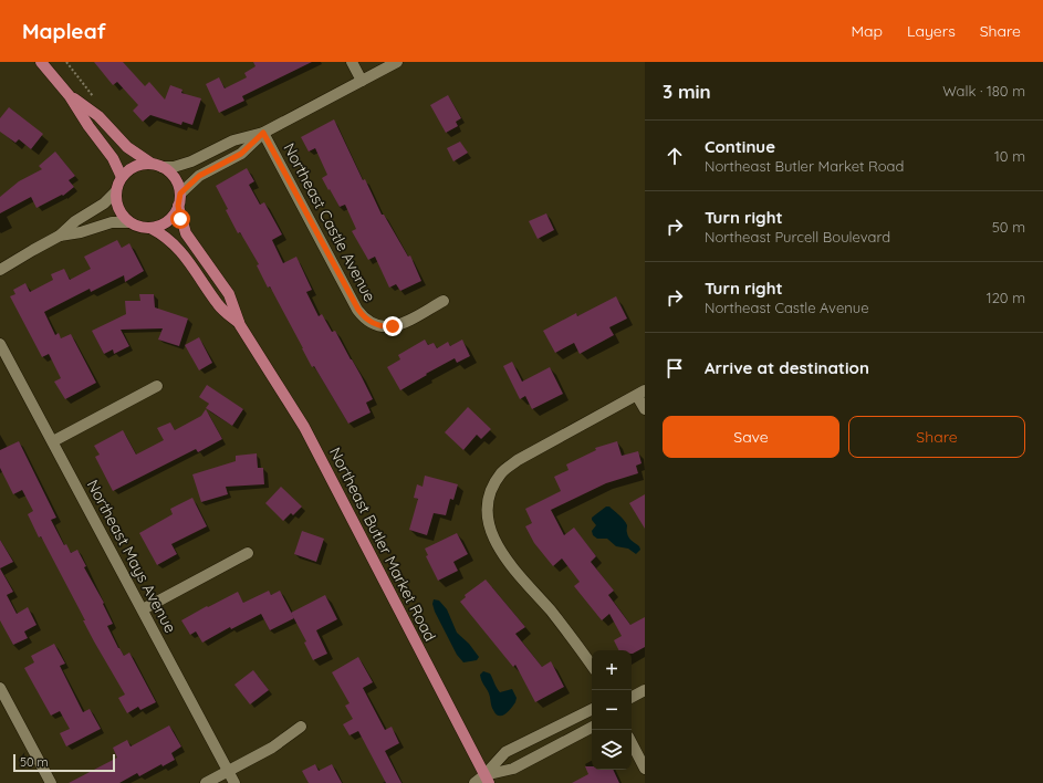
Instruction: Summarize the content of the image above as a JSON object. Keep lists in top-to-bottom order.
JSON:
{
  "streets": {
    "main road": ["Northeast Butler Market Road"],
    "street": ["Northeast Castle Avenue", "Northeast Mays Avenue"]
  },
  "scale_bar": "50 m",
  "page": {
    "header": "Mapleaf",
    "nav": ["Map", "Layers", "Share"],
    "heading": ["3 min", "Walk · 180 m"],
    "list": [
      ["Continue", "Northeast Butler Market Road", "10 m"],
      ["Turn right", "Northeast Purcell Boulevard", "50 m"],
      ["Turn right", "Northeast Castle Avenue", "120 m"],
      "Arrive at destination"
    ],
    "buttons": ["Save", "Share"],
    "map_buttons": ["+", "−"],
    "scale": "50 m"
  }
}
